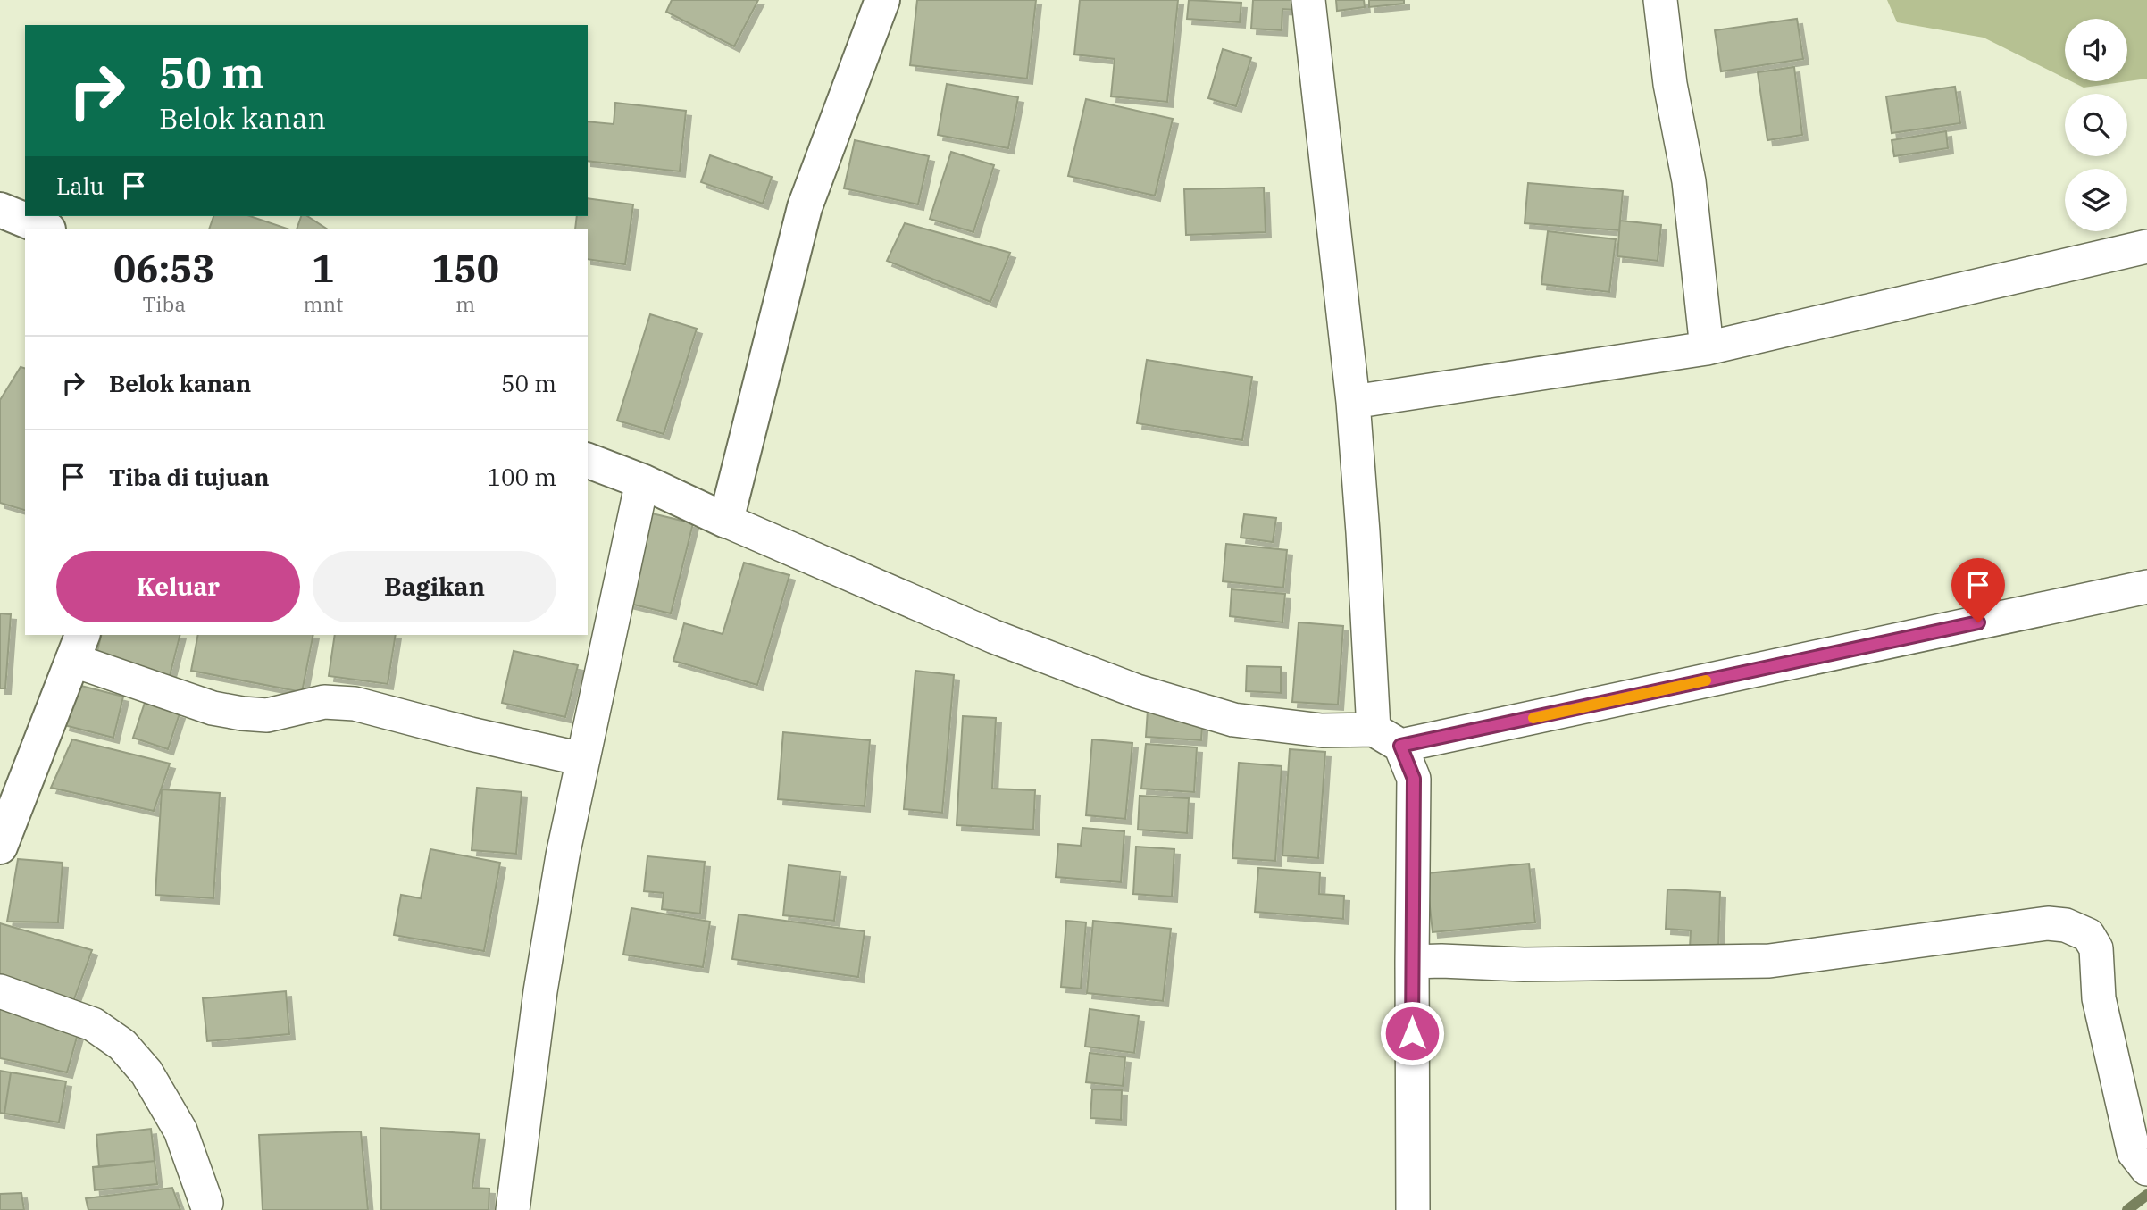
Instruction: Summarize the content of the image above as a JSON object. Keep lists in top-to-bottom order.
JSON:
{
  "page": {
    "turn": ["50 m", "Belok kanan"],
    "then": "Lalu",
    "eta": [
      "06:53",
      "Tiba",
      "1",
      "mnt",
      "150",
      "m"
    ],
    "list": [
      {
        "name": "Belok kanan",
        "value": "50 m"
      },
      {
        "name": "Tiba di tujuan",
        "value": "100 m"
      }
    ],
    "buttons": ["Keluar", "Bagikan"]
  }
}
